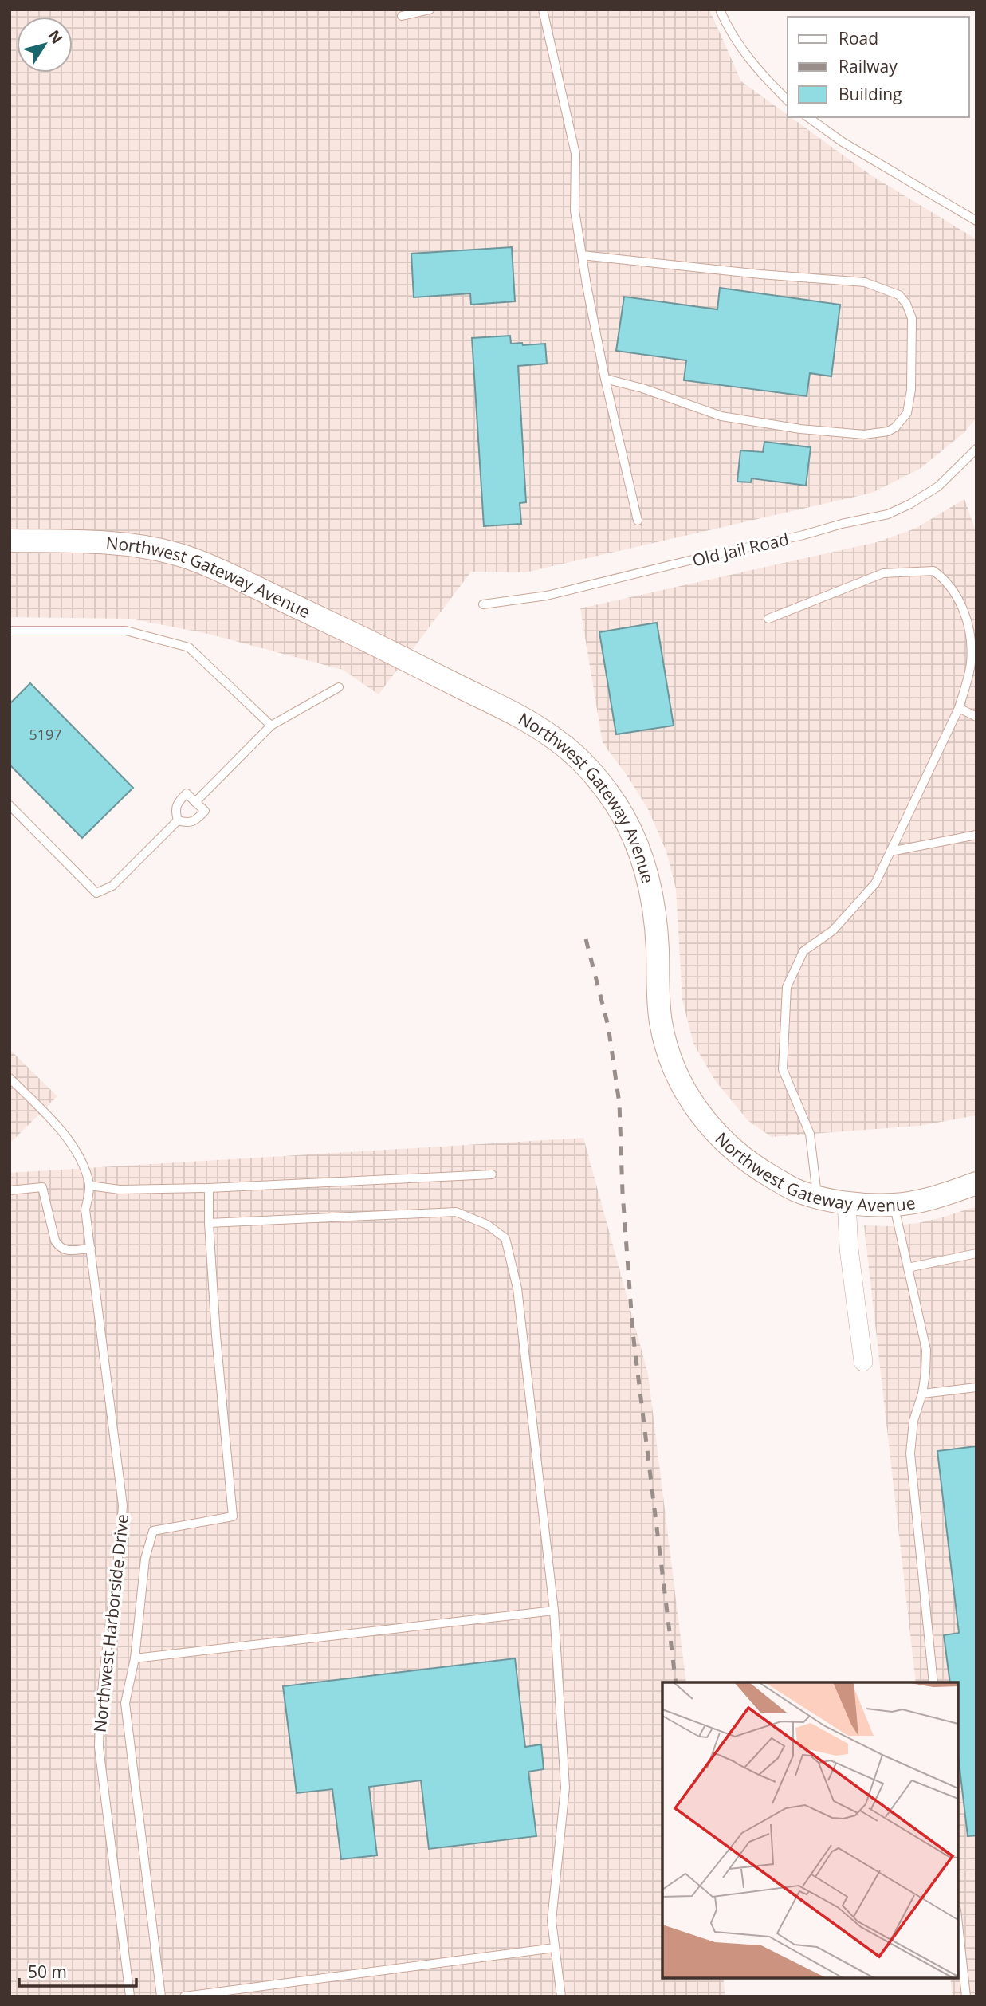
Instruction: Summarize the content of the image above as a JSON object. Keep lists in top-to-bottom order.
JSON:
{
  "streets": {
    "street": ["Northwest Gateway Avenue"],
    "lane": ["Old Jail Road", "Northwest Harborside Drive"]
  },
  "house_numbers": ["5197"],
  "legend": ["Road", "Railway", "Building"],
  "scale_bar": "50 m",
  "north": "top right"
}
